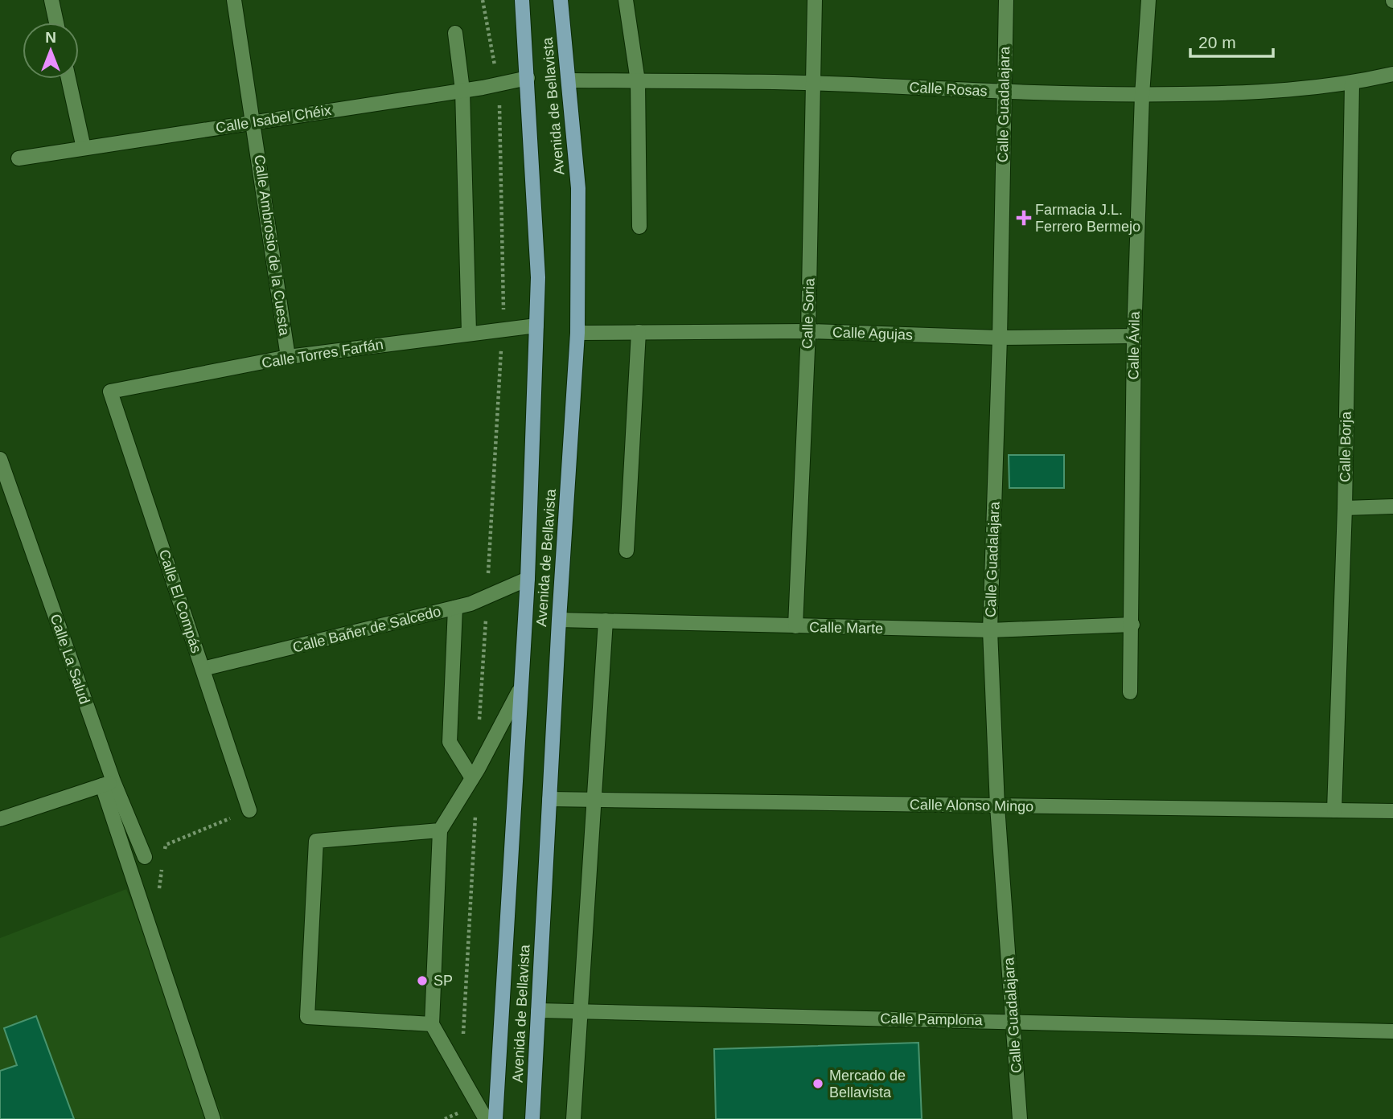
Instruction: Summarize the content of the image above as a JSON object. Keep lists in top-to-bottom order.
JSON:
{
  "streets": {
    "main road": ["Avenida de Bellavista"],
    "street": [
      "Calle Rosas",
      "Calle Guadalajara",
      "Calle Isabel Chéix",
      "Calle Ambrosio de la Cuesta",
      "Calle Soria",
      "Calle Agujas",
      "Calle Ávila",
      "Calle Torres Farfán",
      "Calle Borja",
      "Calle El Compás",
      "Calle Marte",
      "Calle Bañer de Salcedo",
      "Calle La Salud",
      "Calle Alonso Mingo",
      "Calle Pamplona"
    ]
  },
  "crossings": [
    ["Calle Rosas", "Calle Guadalajara"],
    ["Calle Rosas", "Avenida de Bellavista"],
    ["Calle Rosas", "Calle Soria"],
    ["Calle Rosas", "Calle Ávila"],
    ["Calle Rosas", "Calle Borja"],
    ["Calle Guadalajara", "Calle Agujas"],
    ["Calle Guadalajara", "Calle Marte"],
    ["Calle Guadalajara", "Calle Alonso Mingo"],
    ["Calle Guadalajara", "Calle Pamplona"],
    ["Avenida de Bellavista", "Calle Isabel Chéix"],
    ["Avenida de Bellavista", "Calle Agujas"],
    ["Avenida de Bellavista", "Calle Torres Farfán"],
    ["Avenida de Bellavista", "Calle Marte"],
    ["Avenida de Bellavista", "Calle Bañer de Salcedo"],
    ["Avenida de Bellavista", "Calle Alonso Mingo"],
    ["Avenida de Bellavista", "Calle Pamplona"],
    ["Calle Isabel Chéix", "Calle Ambrosio de la Cuesta"],
    ["Calle Ambrosio de la Cuesta", "Calle Torres Farfán"],
    ["Calle Soria", "Calle Agujas"],
    ["Calle Soria", "Calle Marte"],
    ["Calle Agujas", "Calle Ávila"],
    ["Calle Ávila", "Calle Marte"],
    ["Calle Torres Farfán", "Calle El Compás"],
    ["Calle Borja", "Calle Alonso Mingo"],
    ["Calle El Compás", "Calle Bañer de Salcedo"]
  ],
  "places": {
    "health": ["Farmacia J.L. Ferrero Bermejo"],
    "other": ["SP", "Mercado de Bellavista"]
  },
  "scale_bar": "20 m",
  "north": "top"
}
